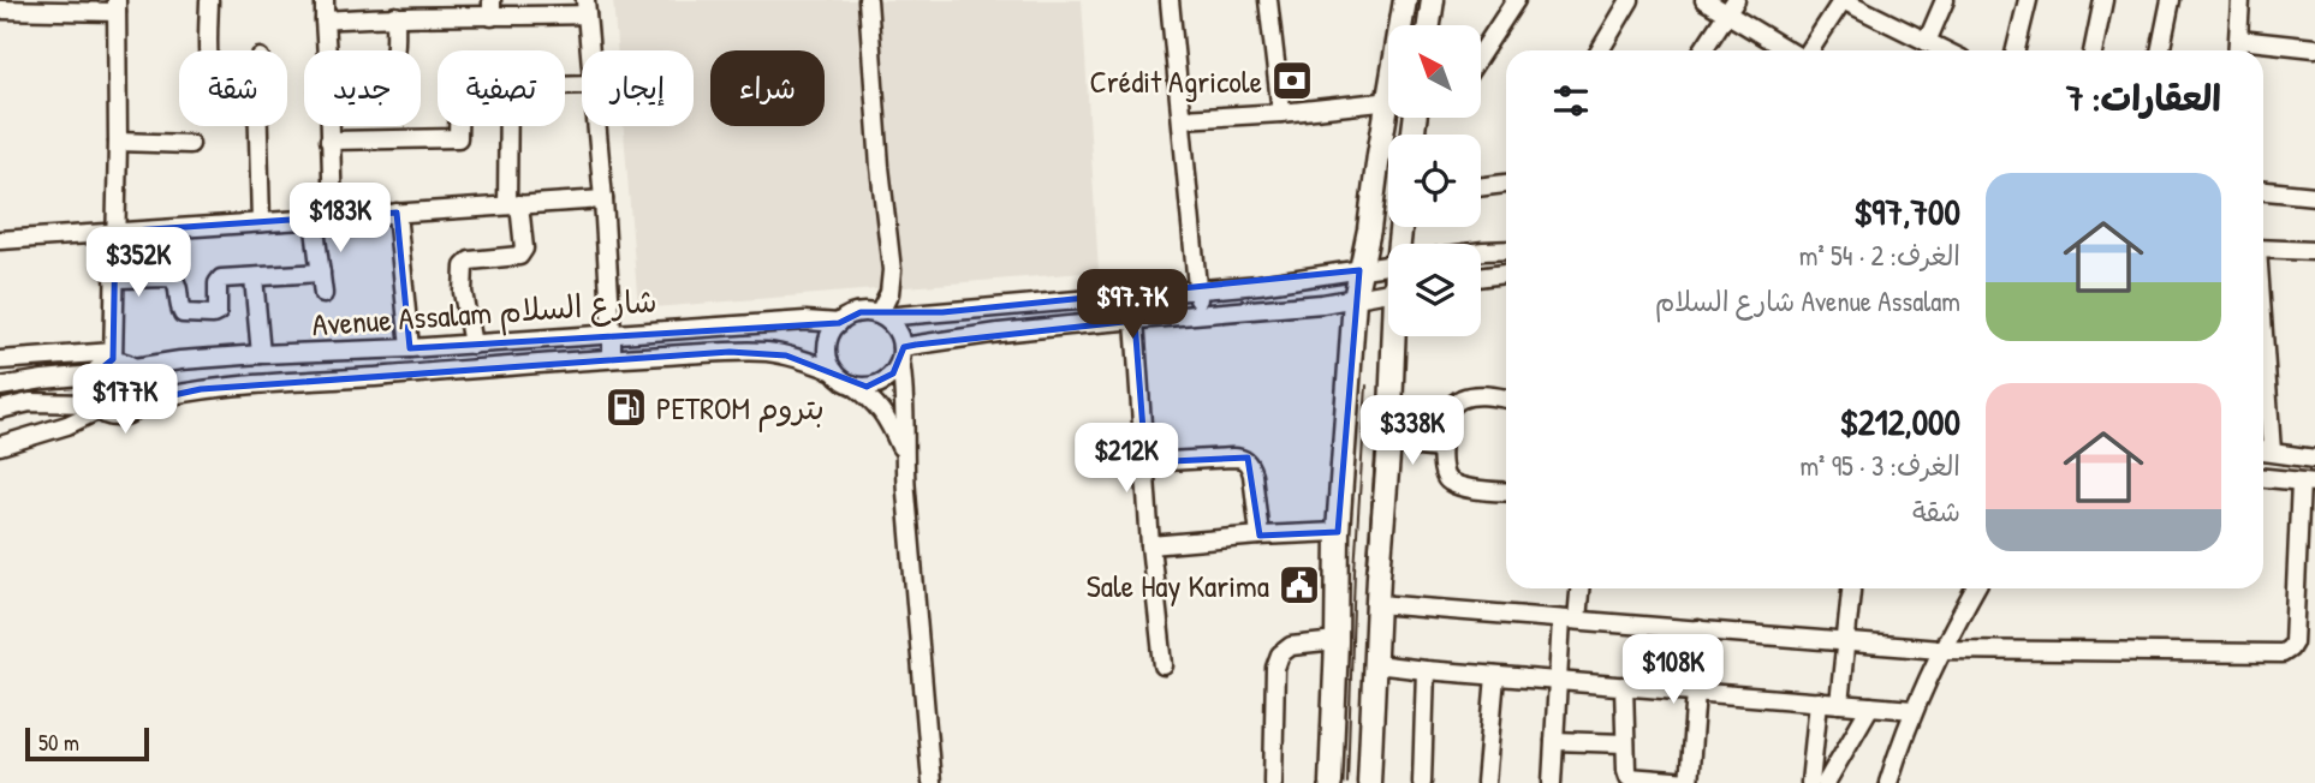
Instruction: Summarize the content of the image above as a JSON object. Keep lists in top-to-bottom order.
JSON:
{
  "streets": {
    "street": ["Avenue Assalam شارع السلام"]
  },
  "places": {
    "bank": ["Crédit Agricole"],
    "fuel station": ["PETROM بتروم"],
    "public building": ["Sale Hay Karima"]
  },
  "scale_bar": "50 m",
  "north": "top left",
  "page": {
    "chip": [
      "شراء",
      "إيجار",
      "تصفية",
      "جديد",
      "شقة"
    ],
    "heading": "العقارات: 7",
    "list": [
      {
        "name": "$97,700",
        "note": "الغرف: 2 · 54 m² · Avenue Assalam شارع السلام"
      },
      {
        "name": "$212,000",
        "note": "الغرف: 3 · 95 m² · شقة"
      }
    ],
    "price": [
      "$183K",
      "$352K",
      "$97.7K",
      "$177K",
      "$338K",
      "$212K",
      "$108K"
    ],
    "scale": "50 m"
  }
}
